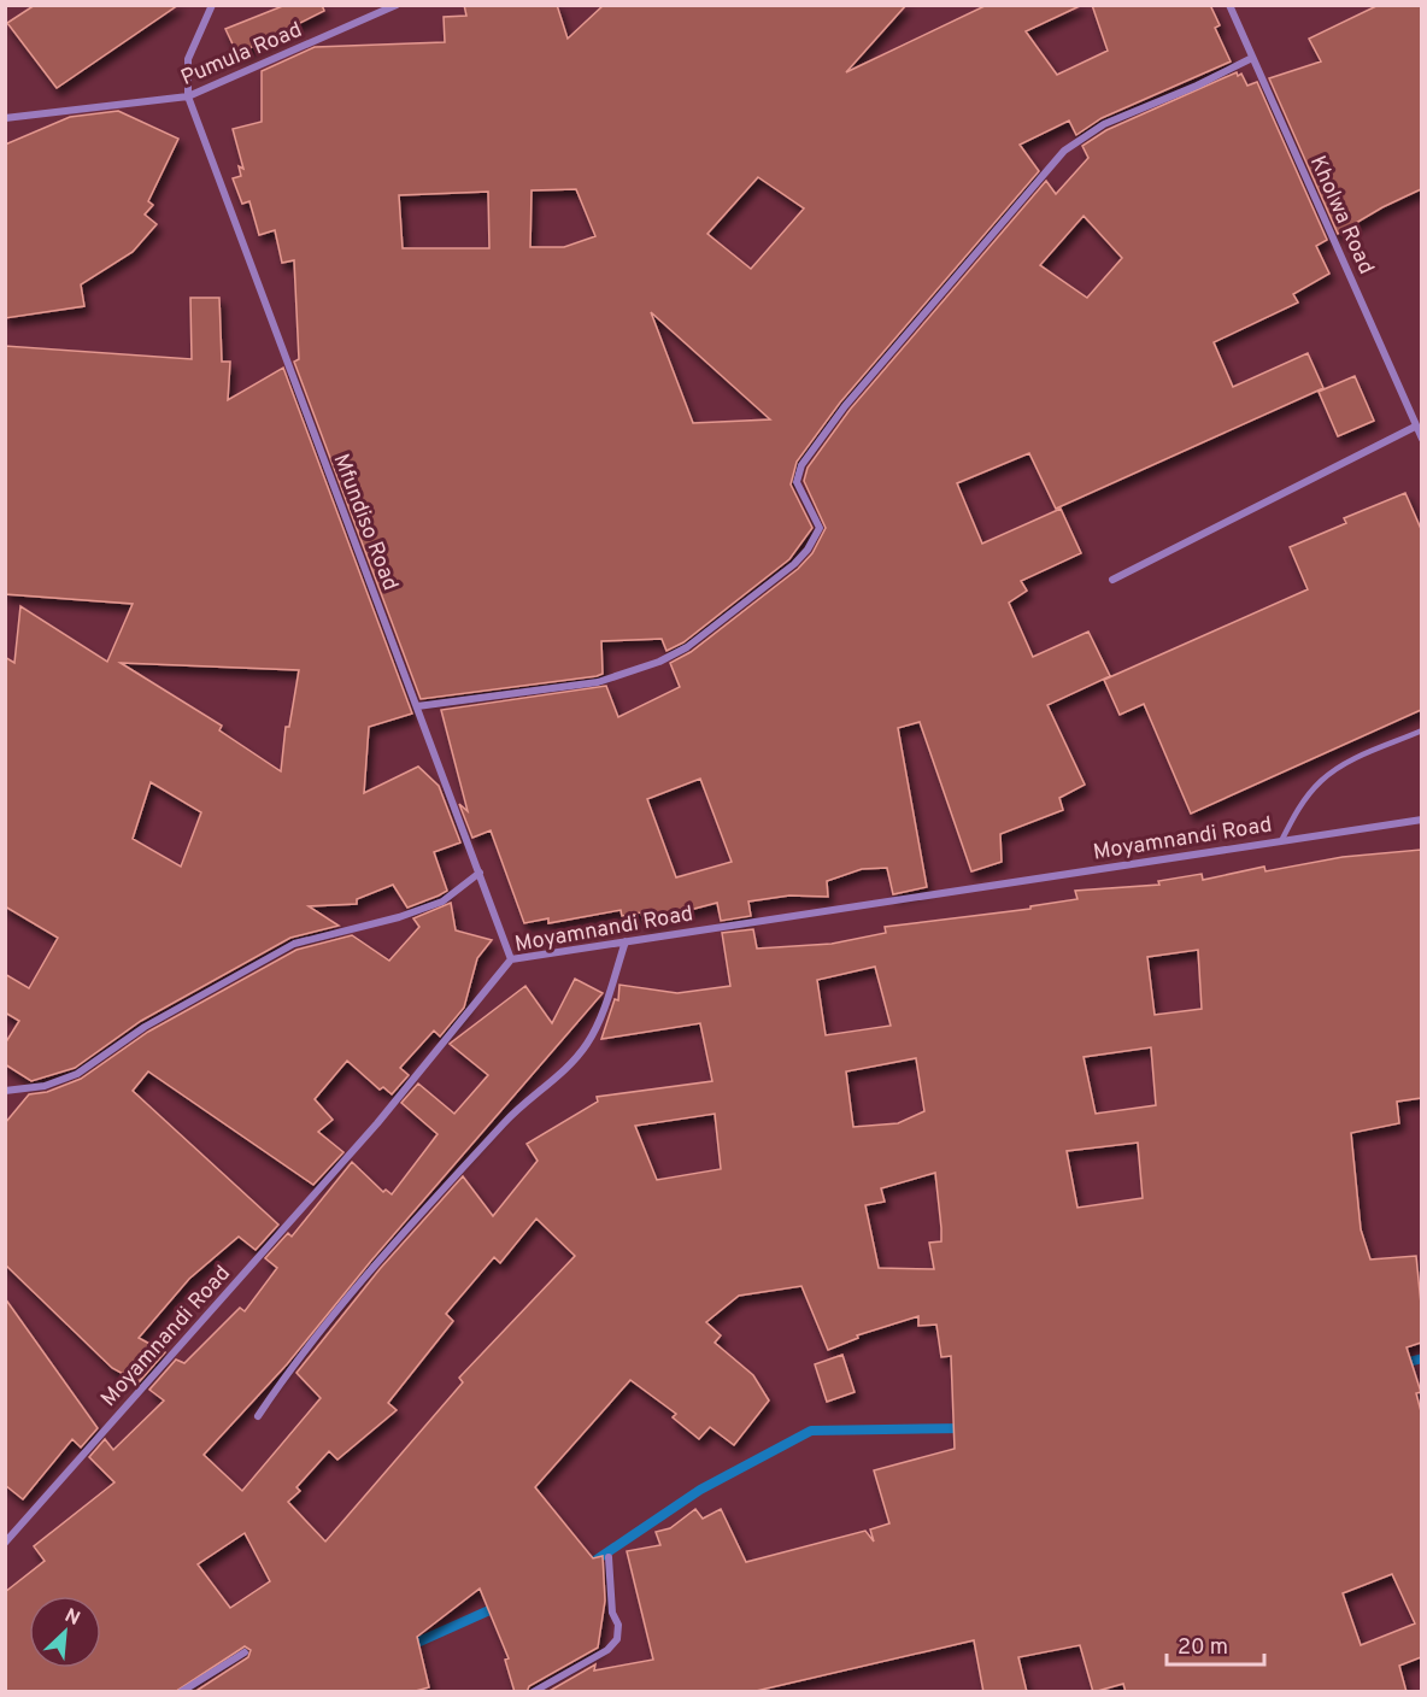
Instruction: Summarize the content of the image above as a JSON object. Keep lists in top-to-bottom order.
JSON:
{
  "streets": {
    "street": [
      "Pumula Road",
      "Kholwa Road",
      "Mfundiso Road",
      "Moyamnandi Road"
    ]
  },
  "crossings": [
    ["Pumula Road", "Mfundiso Road"],
    ["Mfundiso Road", "Moyamnandi Road"]
  ],
  "scale_bar": "20 m",
  "north": "top right"
}
